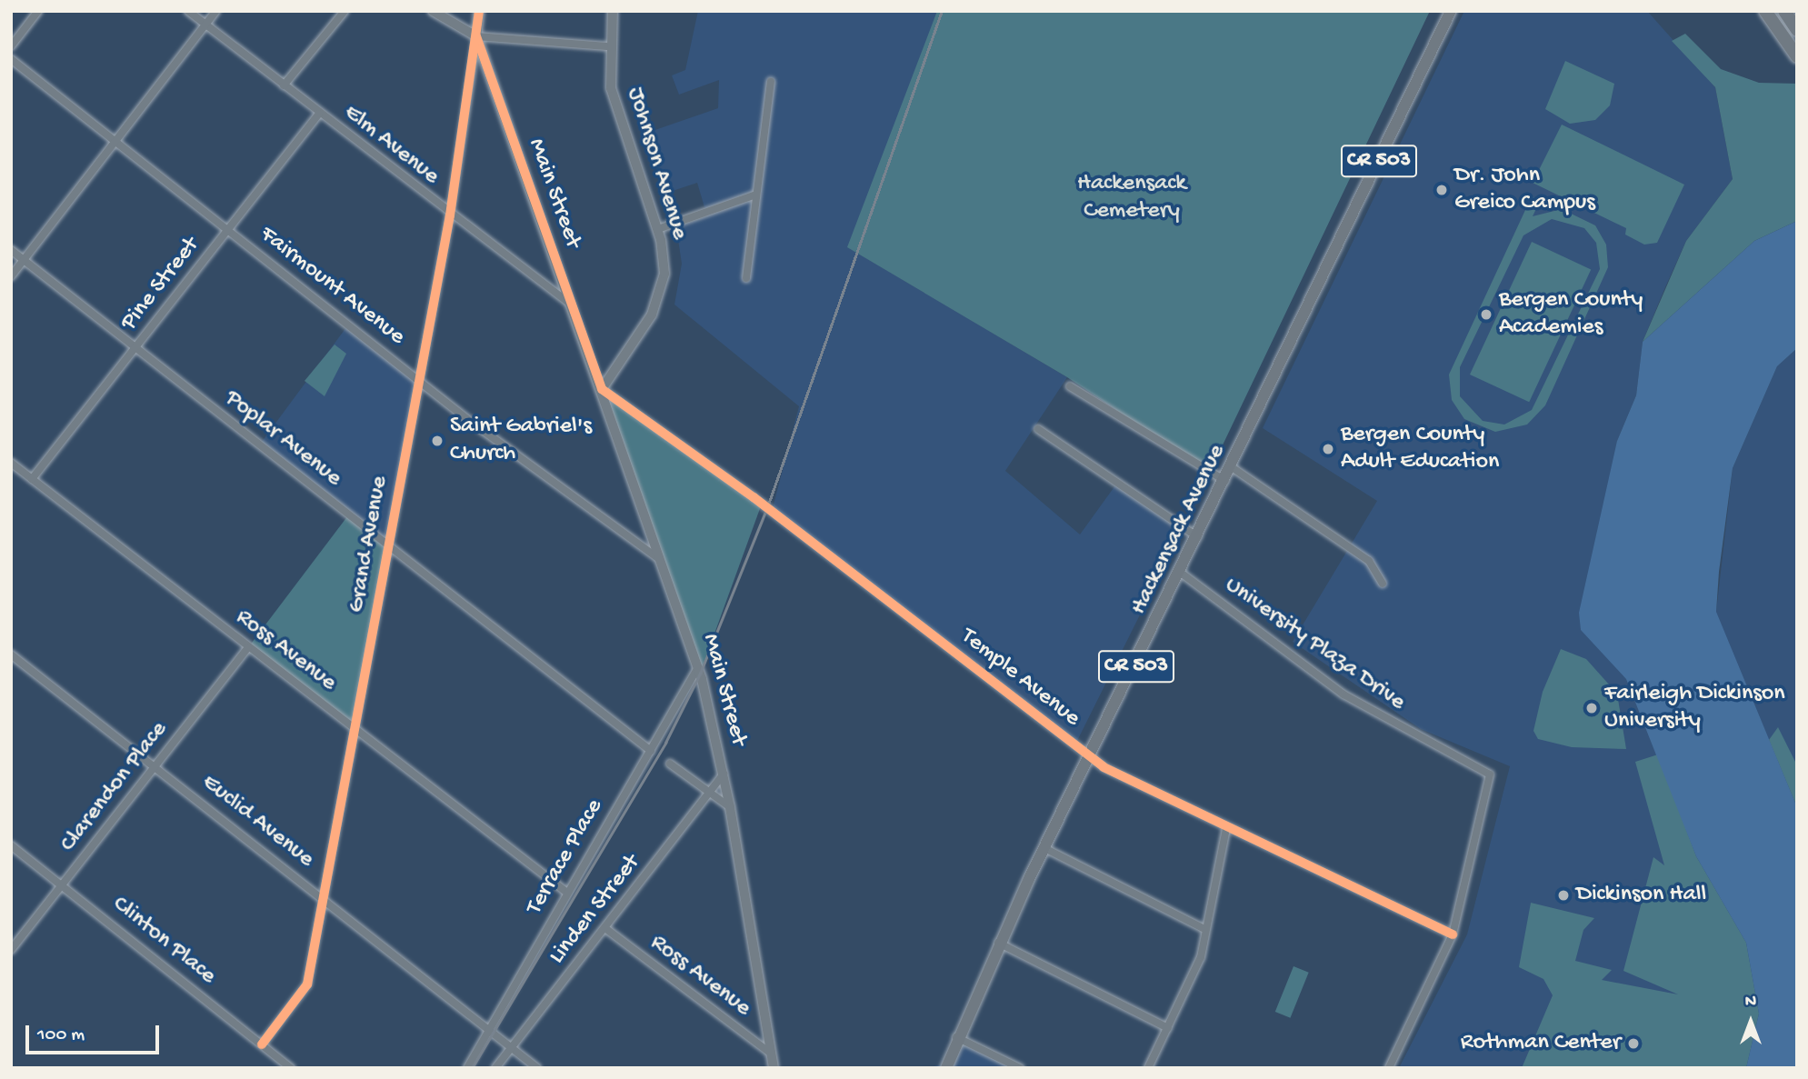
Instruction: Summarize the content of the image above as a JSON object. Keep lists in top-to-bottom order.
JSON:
{
  "streets": {
    "main road": [
      "CR 503",
      "Johnson Avenue",
      "Main Street",
      "Hackensack Avenue"
    ],
    "street": [
      "Elm Avenue",
      "Pine Street",
      "Fairmount Avenue",
      "Poplar Avenue",
      "Grand Avenue",
      "University Plaza Drive",
      "Ross Avenue",
      "Temple Avenue",
      "Clarendon Place",
      "Euclid Avenue",
      "Terrace Place",
      "Linden Street",
      "Clinton Place"
    ]
  },
  "crossings": [
    ["Elm Avenue", "Main Street"],
    ["Elm Avenue", "Pine Street"],
    ["Elm Avenue", "Grand Avenue"],
    ["Johnson Avenue", "Main Street"],
    ["Johnson Avenue", "Temple Avenue"],
    ["Main Street", "Fairmount Avenue"],
    ["Main Street", "Grand Avenue"],
    ["Main Street", "Ross Avenue"],
    ["Main Street", "Temple Avenue"],
    ["Main Street", "Terrace Place"],
    ["Main Street", "Linden Street"],
    ["Pine Street", "Fairmount Avenue"],
    ["Pine Street", "Poplar Avenue"],
    ["Pine Street", "Ross Avenue"],
    ["Fairmount Avenue", "Grand Avenue"],
    ["Poplar Avenue", "Grand Avenue"],
    ["Poplar Avenue", "Terrace Place"],
    ["Hackensack Avenue", "University Plaza Drive"],
    ["Hackensack Avenue", "Temple Avenue"],
    ["Grand Avenue", "Ross Avenue"],
    ["Grand Avenue", "Euclid Avenue"],
    ["Grand Avenue", "Clinton Place"],
    ["University Plaza Drive", "Temple Avenue"],
    ["Ross Avenue", "Clarendon Place"],
    ["Ross Avenue", "Terrace Place"],
    ["Ross Avenue", "Linden Street"],
    ["Clarendon Place", "Euclid Avenue"],
    ["Clarendon Place", "Clinton Place"],
    ["Euclid Avenue", "Terrace Place"],
    ["Euclid Avenue", "Linden Street"]
  ],
  "parks": ["Hackensack Cemetery"],
  "places": [
    "Dr. John Greico Campus",
    "Bergen County Academies",
    "Saint Gabriel's Church",
    "Bergen County Adult Education",
    "Fairleigh Dickinson University",
    "Dickinson Hall",
    "Rothman Center"
  ],
  "scale_bar": "100 m",
  "north": "top"
}
